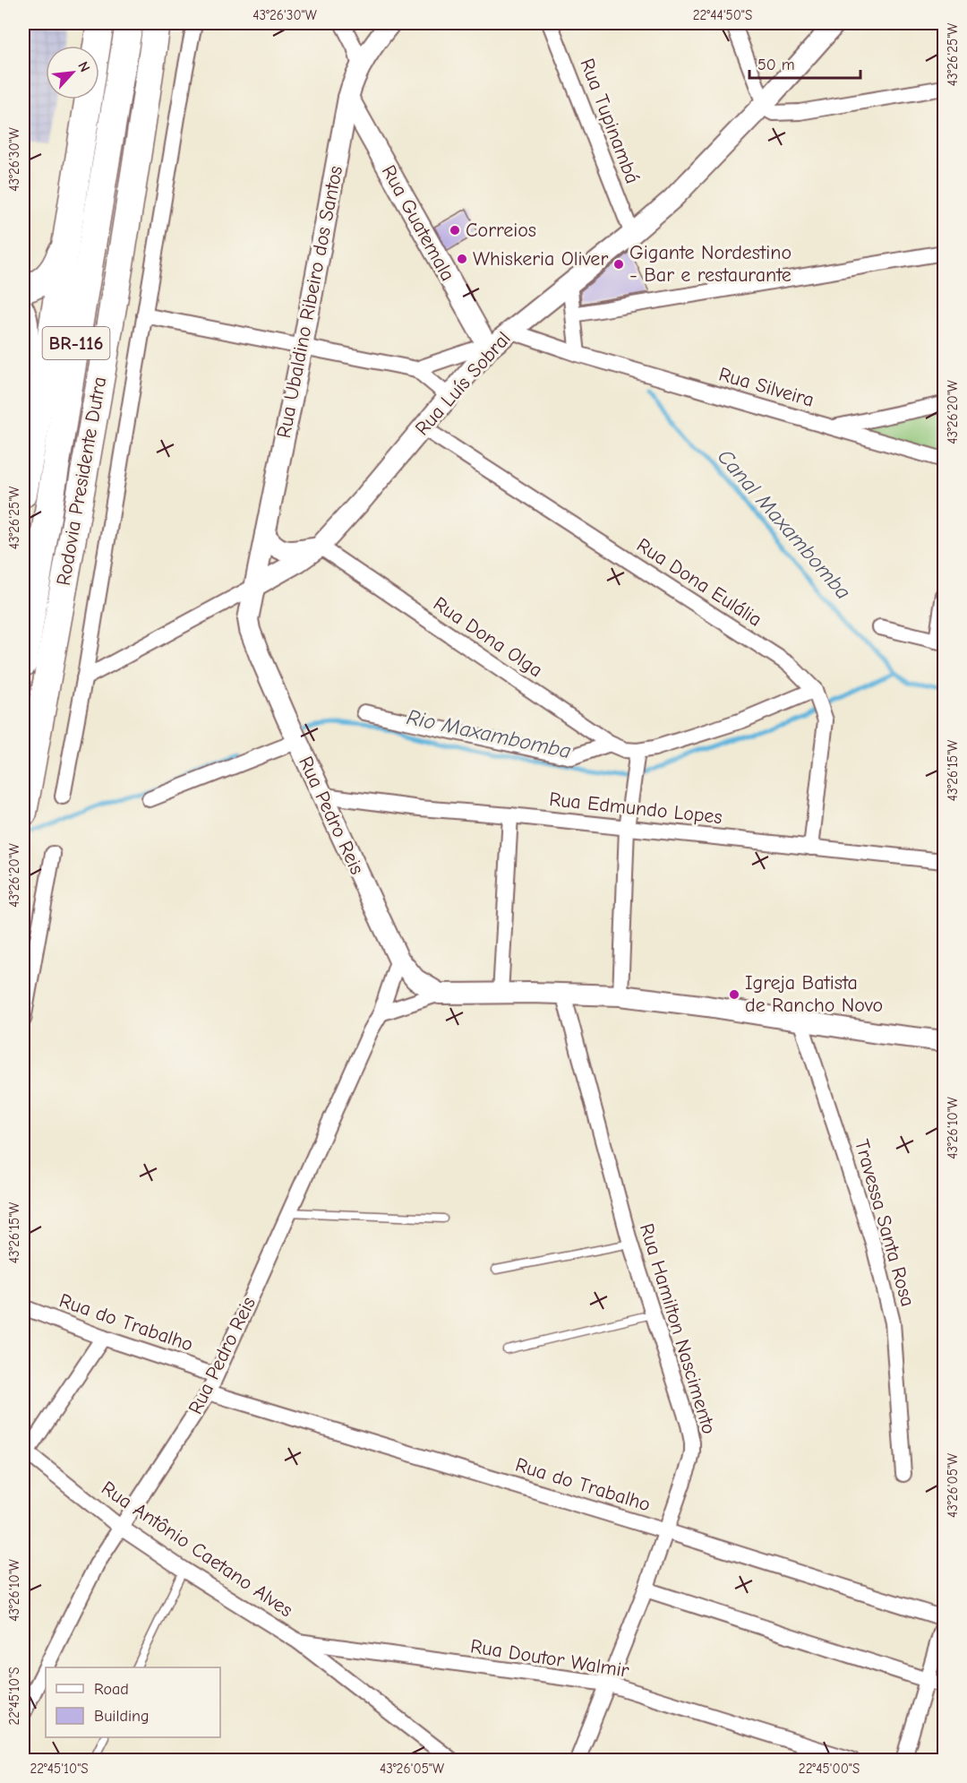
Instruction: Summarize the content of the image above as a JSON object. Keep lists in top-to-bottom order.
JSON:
{
  "streets": {
    "highway": ["BR-116", "Rodovia Presidente Dutra"],
    "main road": [
      "Rua Guatemala",
      "Rua Ubaldino Ribeiro dos Santos",
      "Rua Luís Sobral",
      "Rua Pedro Reis"
    ],
    "street": [
      "Rua Tupinambá",
      "Rua Silveira",
      "Rua Dona Eulália",
      "Rua Dona Olga",
      "Rua Edmundo Lopes",
      "Travessa Santa Rosa",
      "Rua do Trabalho",
      "Rua Hamilton Nascimento",
      "Rua Antônio Caetano Alves",
      "Rua Doutor Walmir"
    ]
  },
  "crossings": [
    ["Rua Tupinambá", "Rua Luís Sobral"],
    ["Rua Guatemala", "Rua Ubaldino Ribeiro dos Santos"],
    ["Rua Guatemala", "Rua Luís Sobral"],
    ["Rua Ubaldino Ribeiro dos Santos", "Rua Luís Sobral"],
    ["Rua Ubaldino Ribeiro dos Santos", "Rua Pedro Reis"],
    ["Rua Luís Sobral", "Rua Silveira"],
    ["Rua Luís Sobral", "Rua Dona Eulália"],
    ["Rua Luís Sobral", "Rua Dona Olga"],
    ["Rua Luís Sobral", "Rua Pedro Reis"],
    ["Rua Dona Eulália", "Rua Dona Olga"],
    ["Rua Dona Eulália", "Rua Edmundo Lopes"],
    ["Rua Edmundo Lopes", "Rua Pedro Reis"],
    ["Rua Pedro Reis", "Rua do Trabalho"],
    ["Rua Pedro Reis", "Rua Antônio Caetano Alves"],
    ["Rua do Trabalho", "Rua Hamilton Nascimento"],
    ["Rua Hamilton Nascimento", "Rua Doutor Walmir"],
    ["Rua Antônio Caetano Alves", "Rua Doutor Walmir"]
  ],
  "water": ["Canal Maxambomba", "Rio Maxambomba"],
  "places": [
    "Correios",
    "Whiskeria Oliver",
    "Gigante Nordestino - Bar e restaurante",
    "Igreja Batista de Rancho Novo"
  ],
  "legend": ["Road", "Building"],
  "scale_bar": "50 m",
  "north": "top right",
  "coordinates": [
    "43°26'30\"W",
    "22°44'50\"S",
    "43°26'25\"W",
    "43°26'20\"W",
    "43°26'15\"W",
    "43°26'10\"W",
    "43°26'05\"W",
    "22°45'10\"S",
    "22°45'00\"S"
  ]
}
